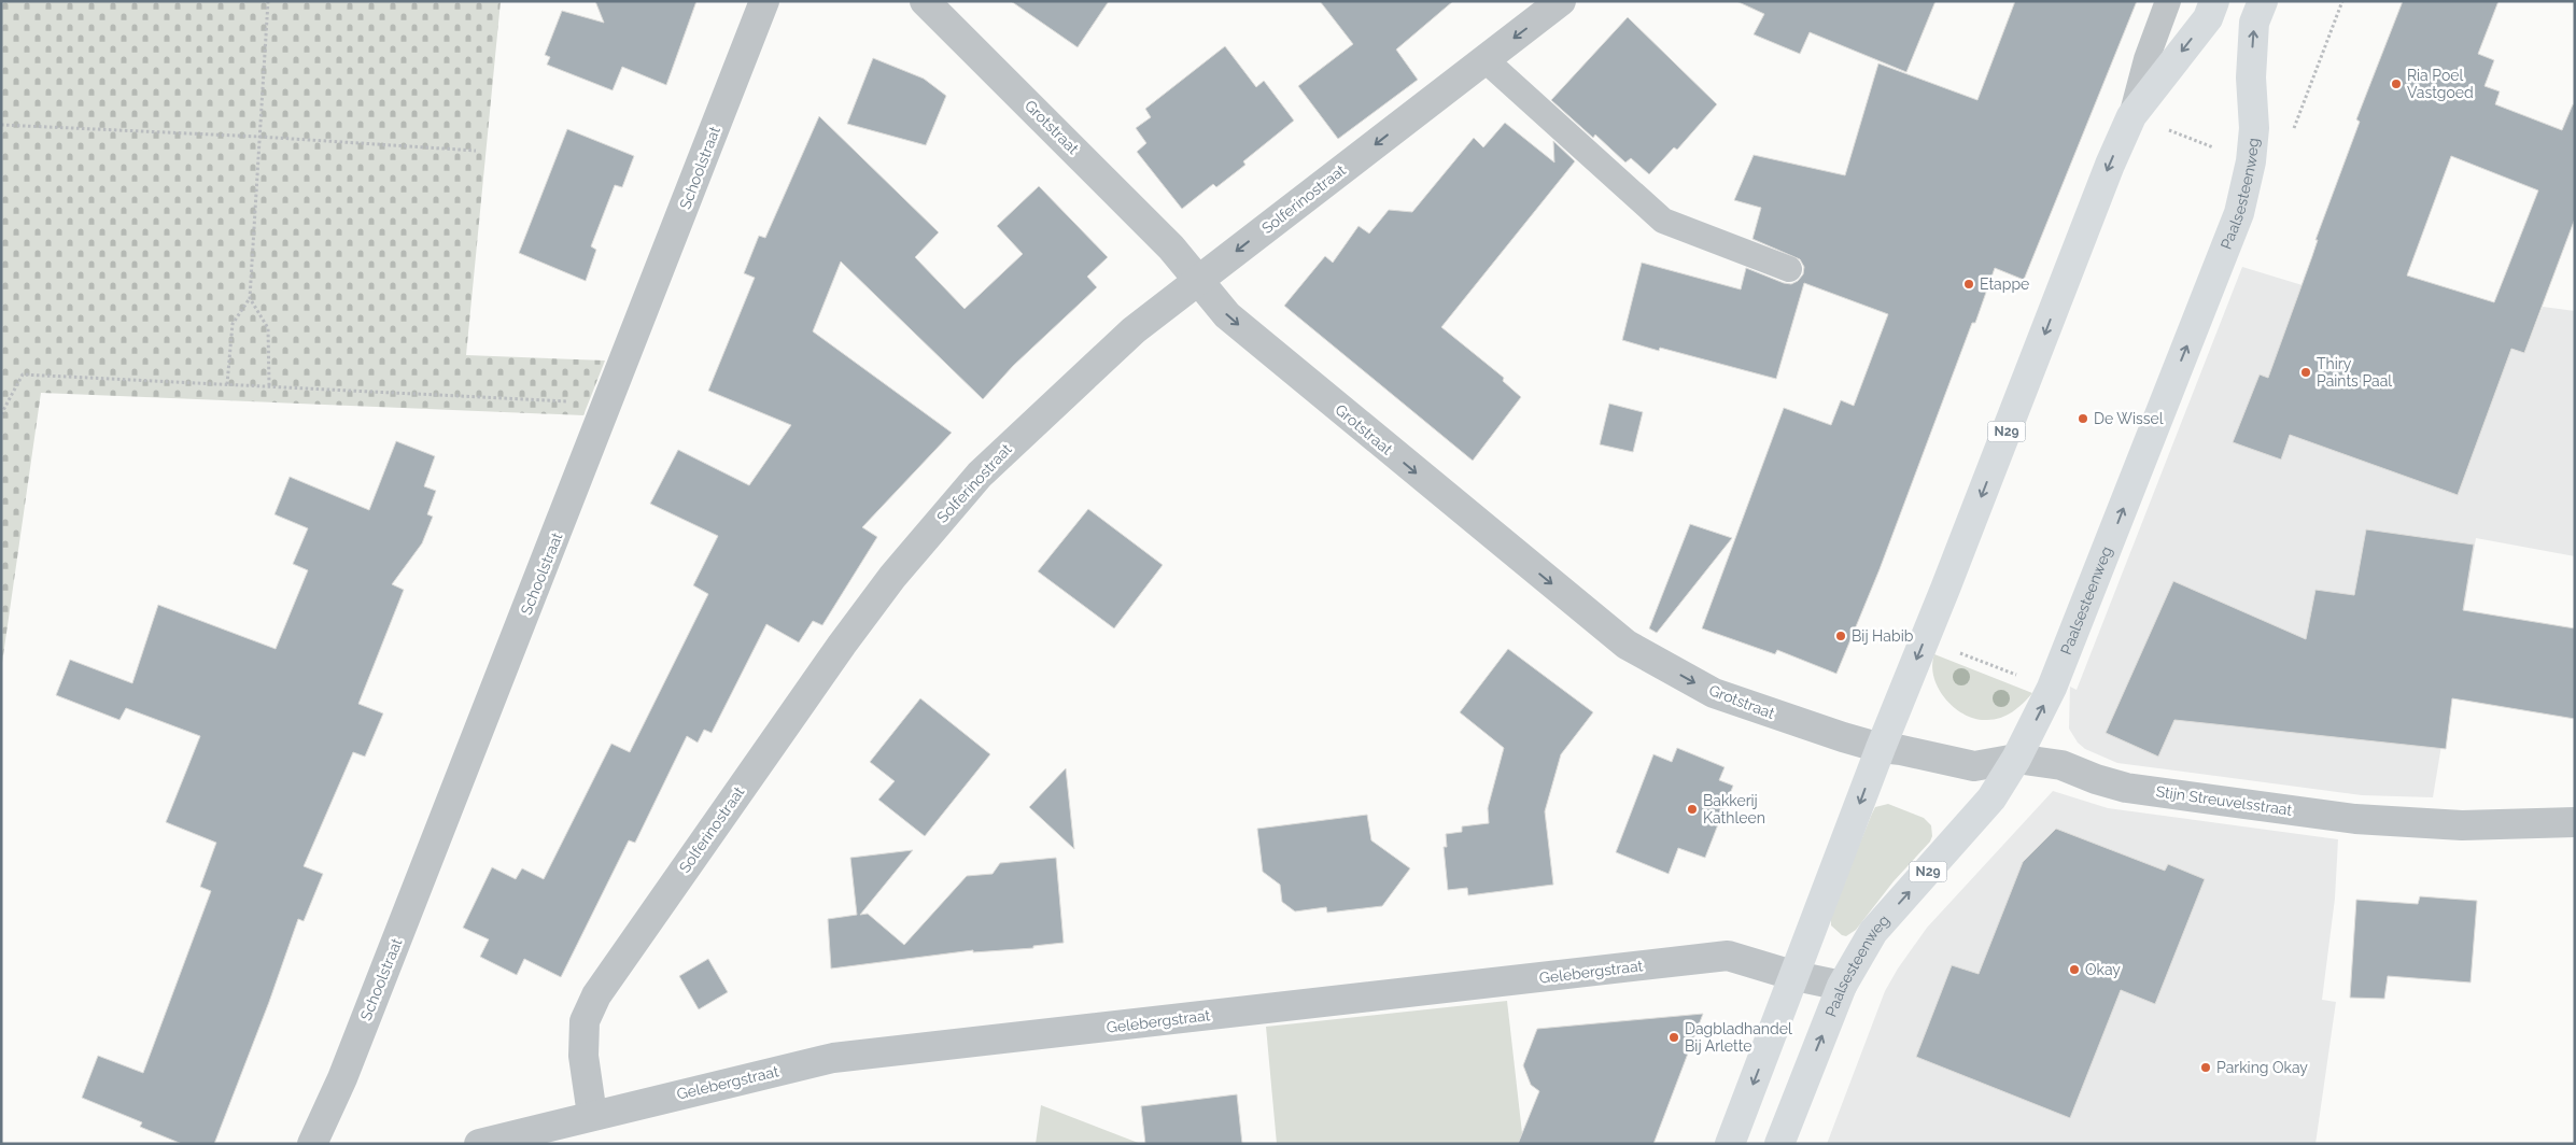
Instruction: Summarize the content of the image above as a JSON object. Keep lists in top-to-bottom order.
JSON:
{
  "streets": {
    "main road": ["Paalsesteenweg", "N29"],
    "street": [
      "Grotstraat",
      "Schoolstraat",
      "Solferinostraat",
      "Stijn Streuvelsstraat",
      "Gelebergstraat"
    ]
  },
  "crossings": [
    ["Grotstraat", "Solferinostraat"],
    ["Grotstraat", "N29"],
    ["Grotstraat", "Stijn Streuvelsstraat"],
    ["Paalsesteenweg", "Stijn Streuvelsstraat"],
    ["Paalsesteenweg", "Gelebergstraat"],
    ["Solferinostraat", "Gelebergstraat"],
    ["N29", "Stijn Streuvelsstraat"],
    ["N29", "Gelebergstraat"]
  ],
  "one_way": ["Grotstraat"],
  "places": [
    "Ria Poel Vastgoed",
    "Etappe",
    "Thiry Paints Paal",
    "De Wissel",
    "Bij Habib",
    "Bakkerij Kathleen",
    "Okay",
    "Dagbladhandel Bij Arlette",
    "Parking Okay"
  ]
}
